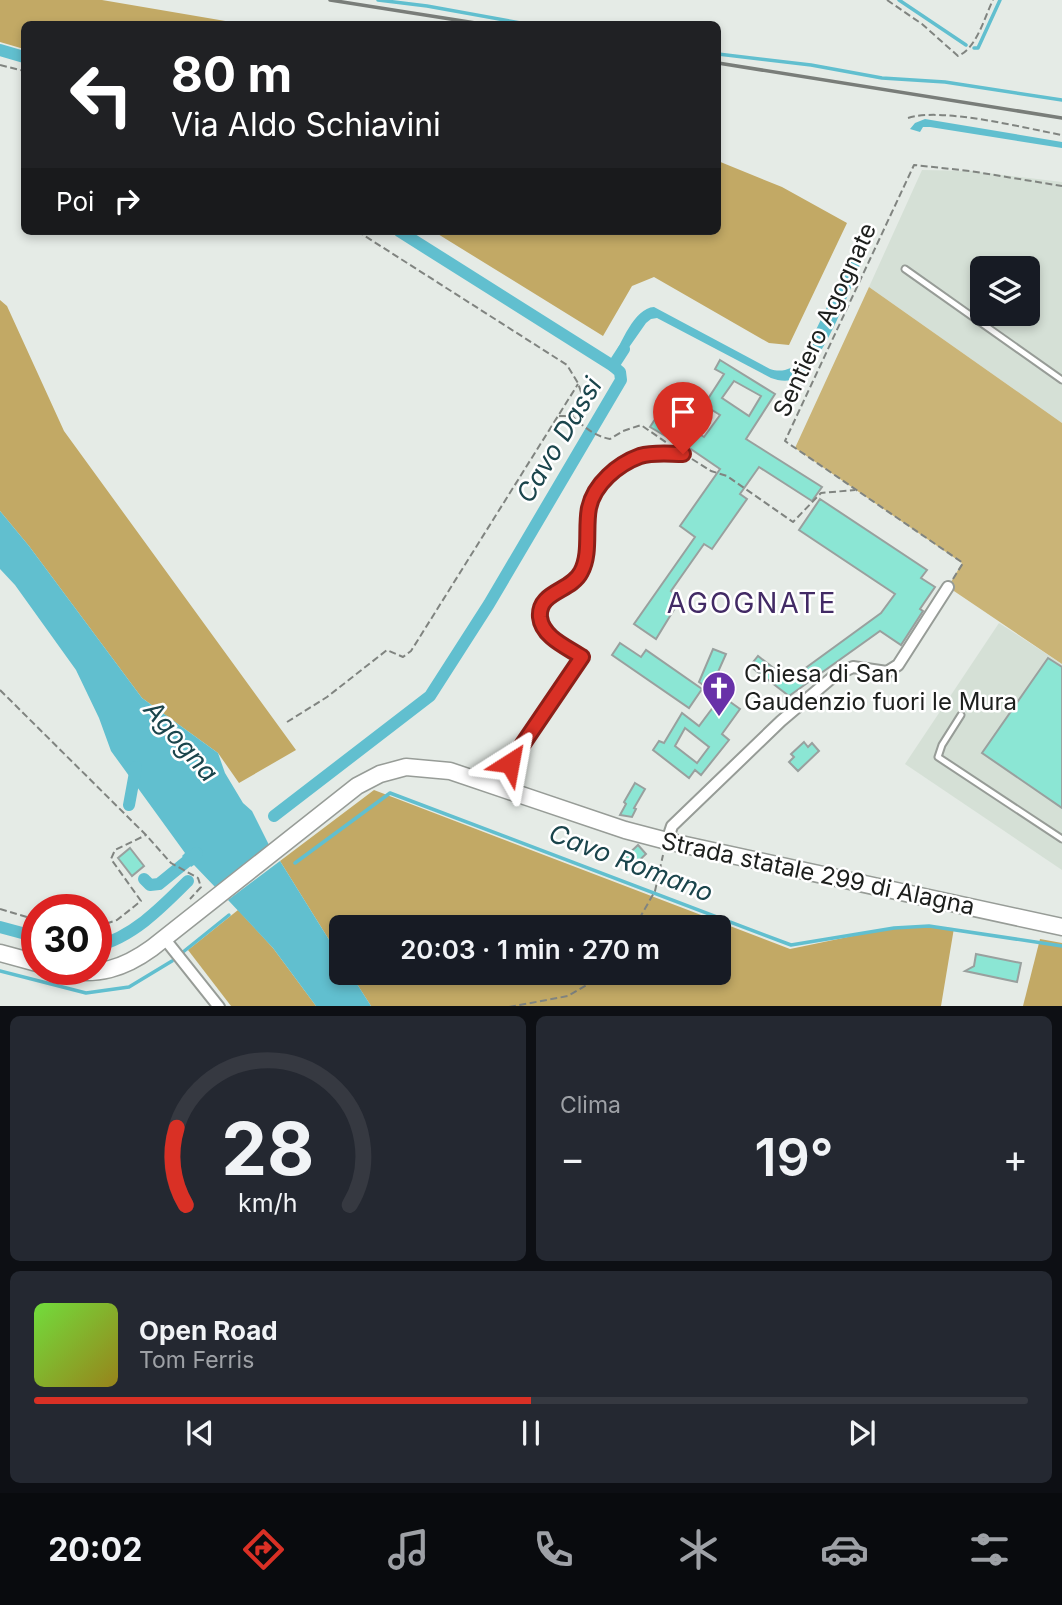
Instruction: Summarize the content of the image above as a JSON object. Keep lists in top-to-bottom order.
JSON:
{
  "streets": {
    "main road": ["Strada statale 299 di Alagna"],
    "path": ["Sentiero Agognate"]
  },
  "districts": ["AGOGNATE"],
  "water": ["Cavo Dassi", "Agogna", "Cavo Romano"],
  "places": {
    "church": ["Chiesa di San Gaudenzio fuori le Mura"]
  },
  "page": {
    "turn": ["80 m", "Via Aldo Schiavini"],
    "then": "Poi",
    "limit": "30",
    "trip": "20:03 · 1 min · 270 m",
    "tile": "Clima",
    "heat": ["−", "19°", "+"],
    "song": ["Open Road", "Tom Ferris"],
    "tabs": "20:02",
    "gauge": ["28", "km/h"]
  }
}
